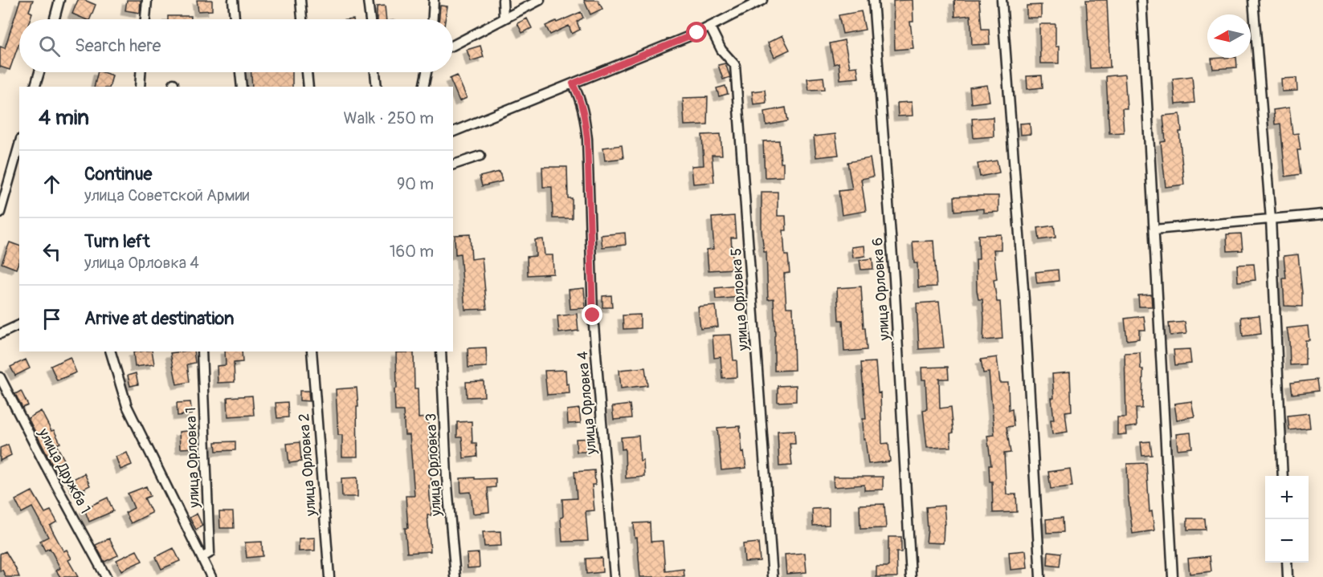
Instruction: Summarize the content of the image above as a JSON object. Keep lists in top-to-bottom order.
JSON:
{
  "streets": {
    "street": [
      "улица Орловка 6",
      "улица Орловка 5",
      "улица Орловка 4",
      "улица Орловка 1",
      "улица Орловка 2",
      "улица Орловка 3",
      "улица Дружба 1"
    ]
  },
  "north": "left",
  "page": {
    "search": "Search here",
    "heading": ["4 min", "Walk · 250 m"],
    "list": [
      ["Continue", "улица Советской Армии", "90 m"],
      ["Turn left", "улица Орловка 4", "160 m"],
      "Arrive at destination"
    ],
    "map_buttons": ["+", "−"]
  }
}
